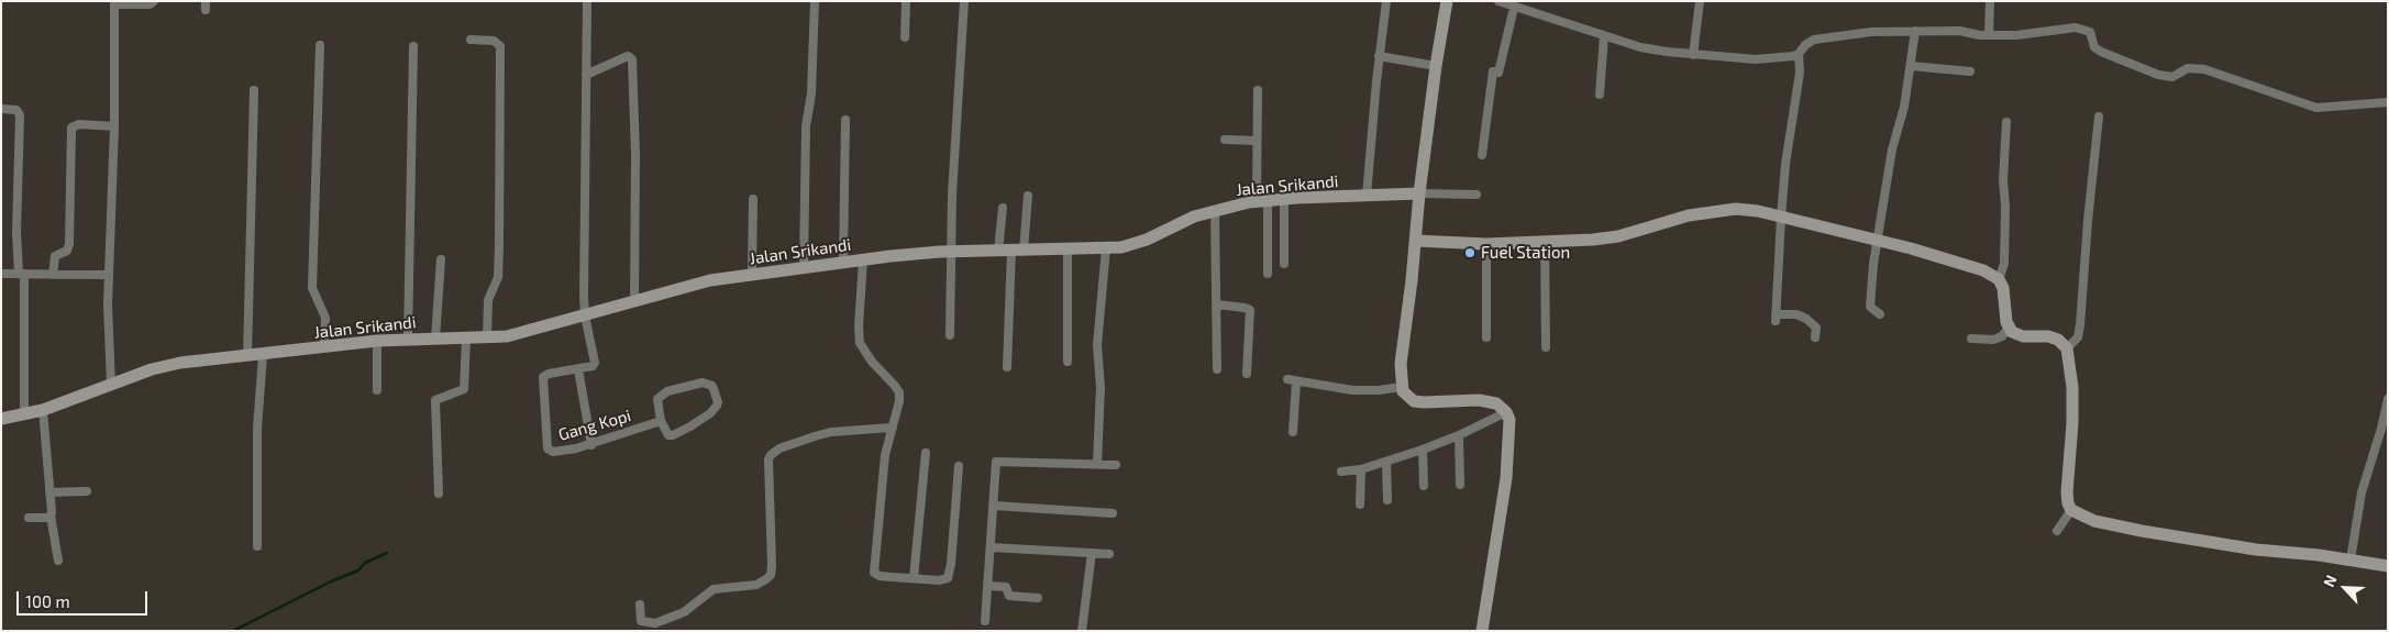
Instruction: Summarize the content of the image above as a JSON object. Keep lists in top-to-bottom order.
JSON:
{
  "streets": {
    "street": ["Jalan Srikandi", "Gang Kopi"]
  },
  "places": ["Fuel Station"],
  "scale_bar": "100 m",
  "north": "top left"
}
